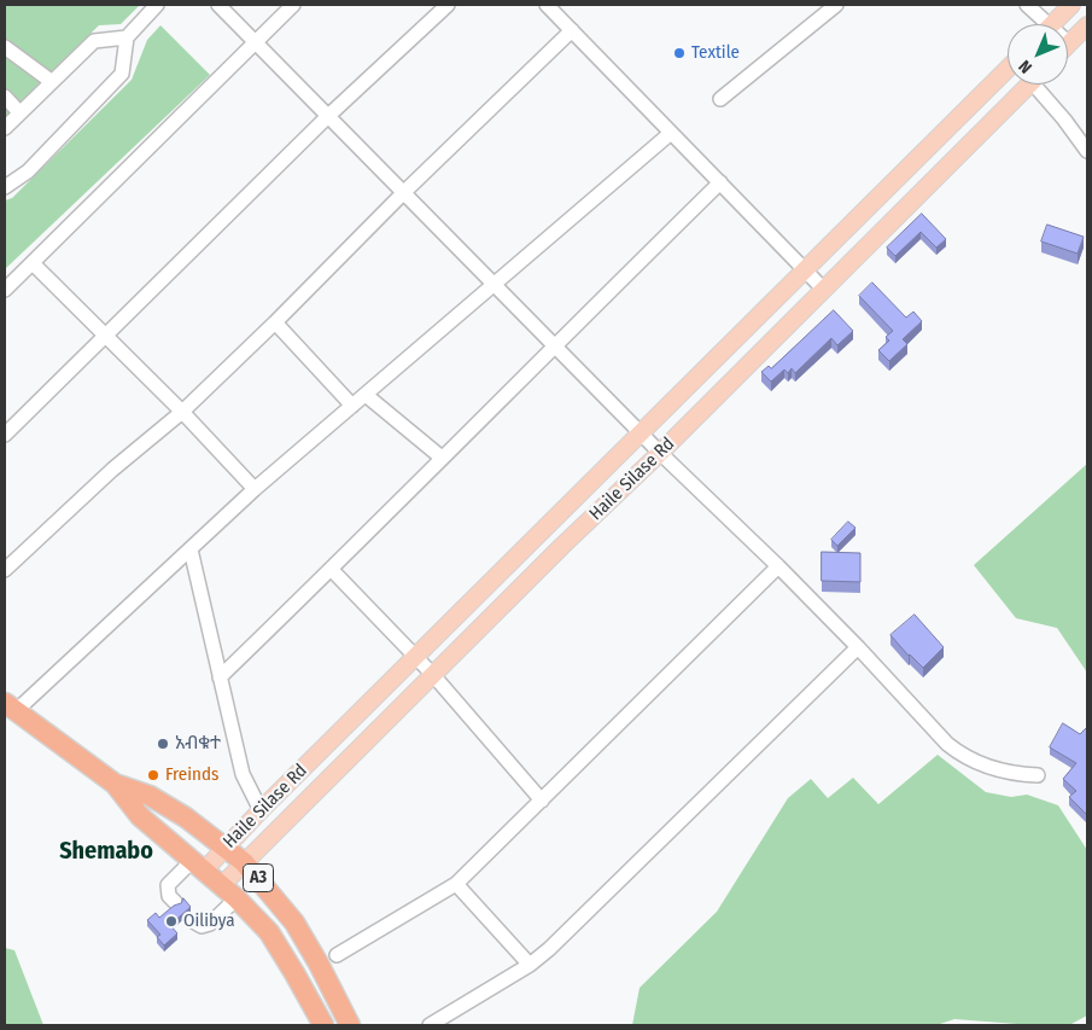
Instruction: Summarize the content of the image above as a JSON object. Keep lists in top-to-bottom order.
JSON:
{
  "streets": {
    "highway": ["A3"],
    "main road": ["Haile Silase Rd"]
  },
  "crossings": [
    ["Haile Silase Rd", "A3"]
  ],
  "districts": ["Shemabo"],
  "places": [
    "Textile",
    "አብቁተ",
    "Freinds",
    "Oilibya"
  ],
  "north": "bottom left"
}
